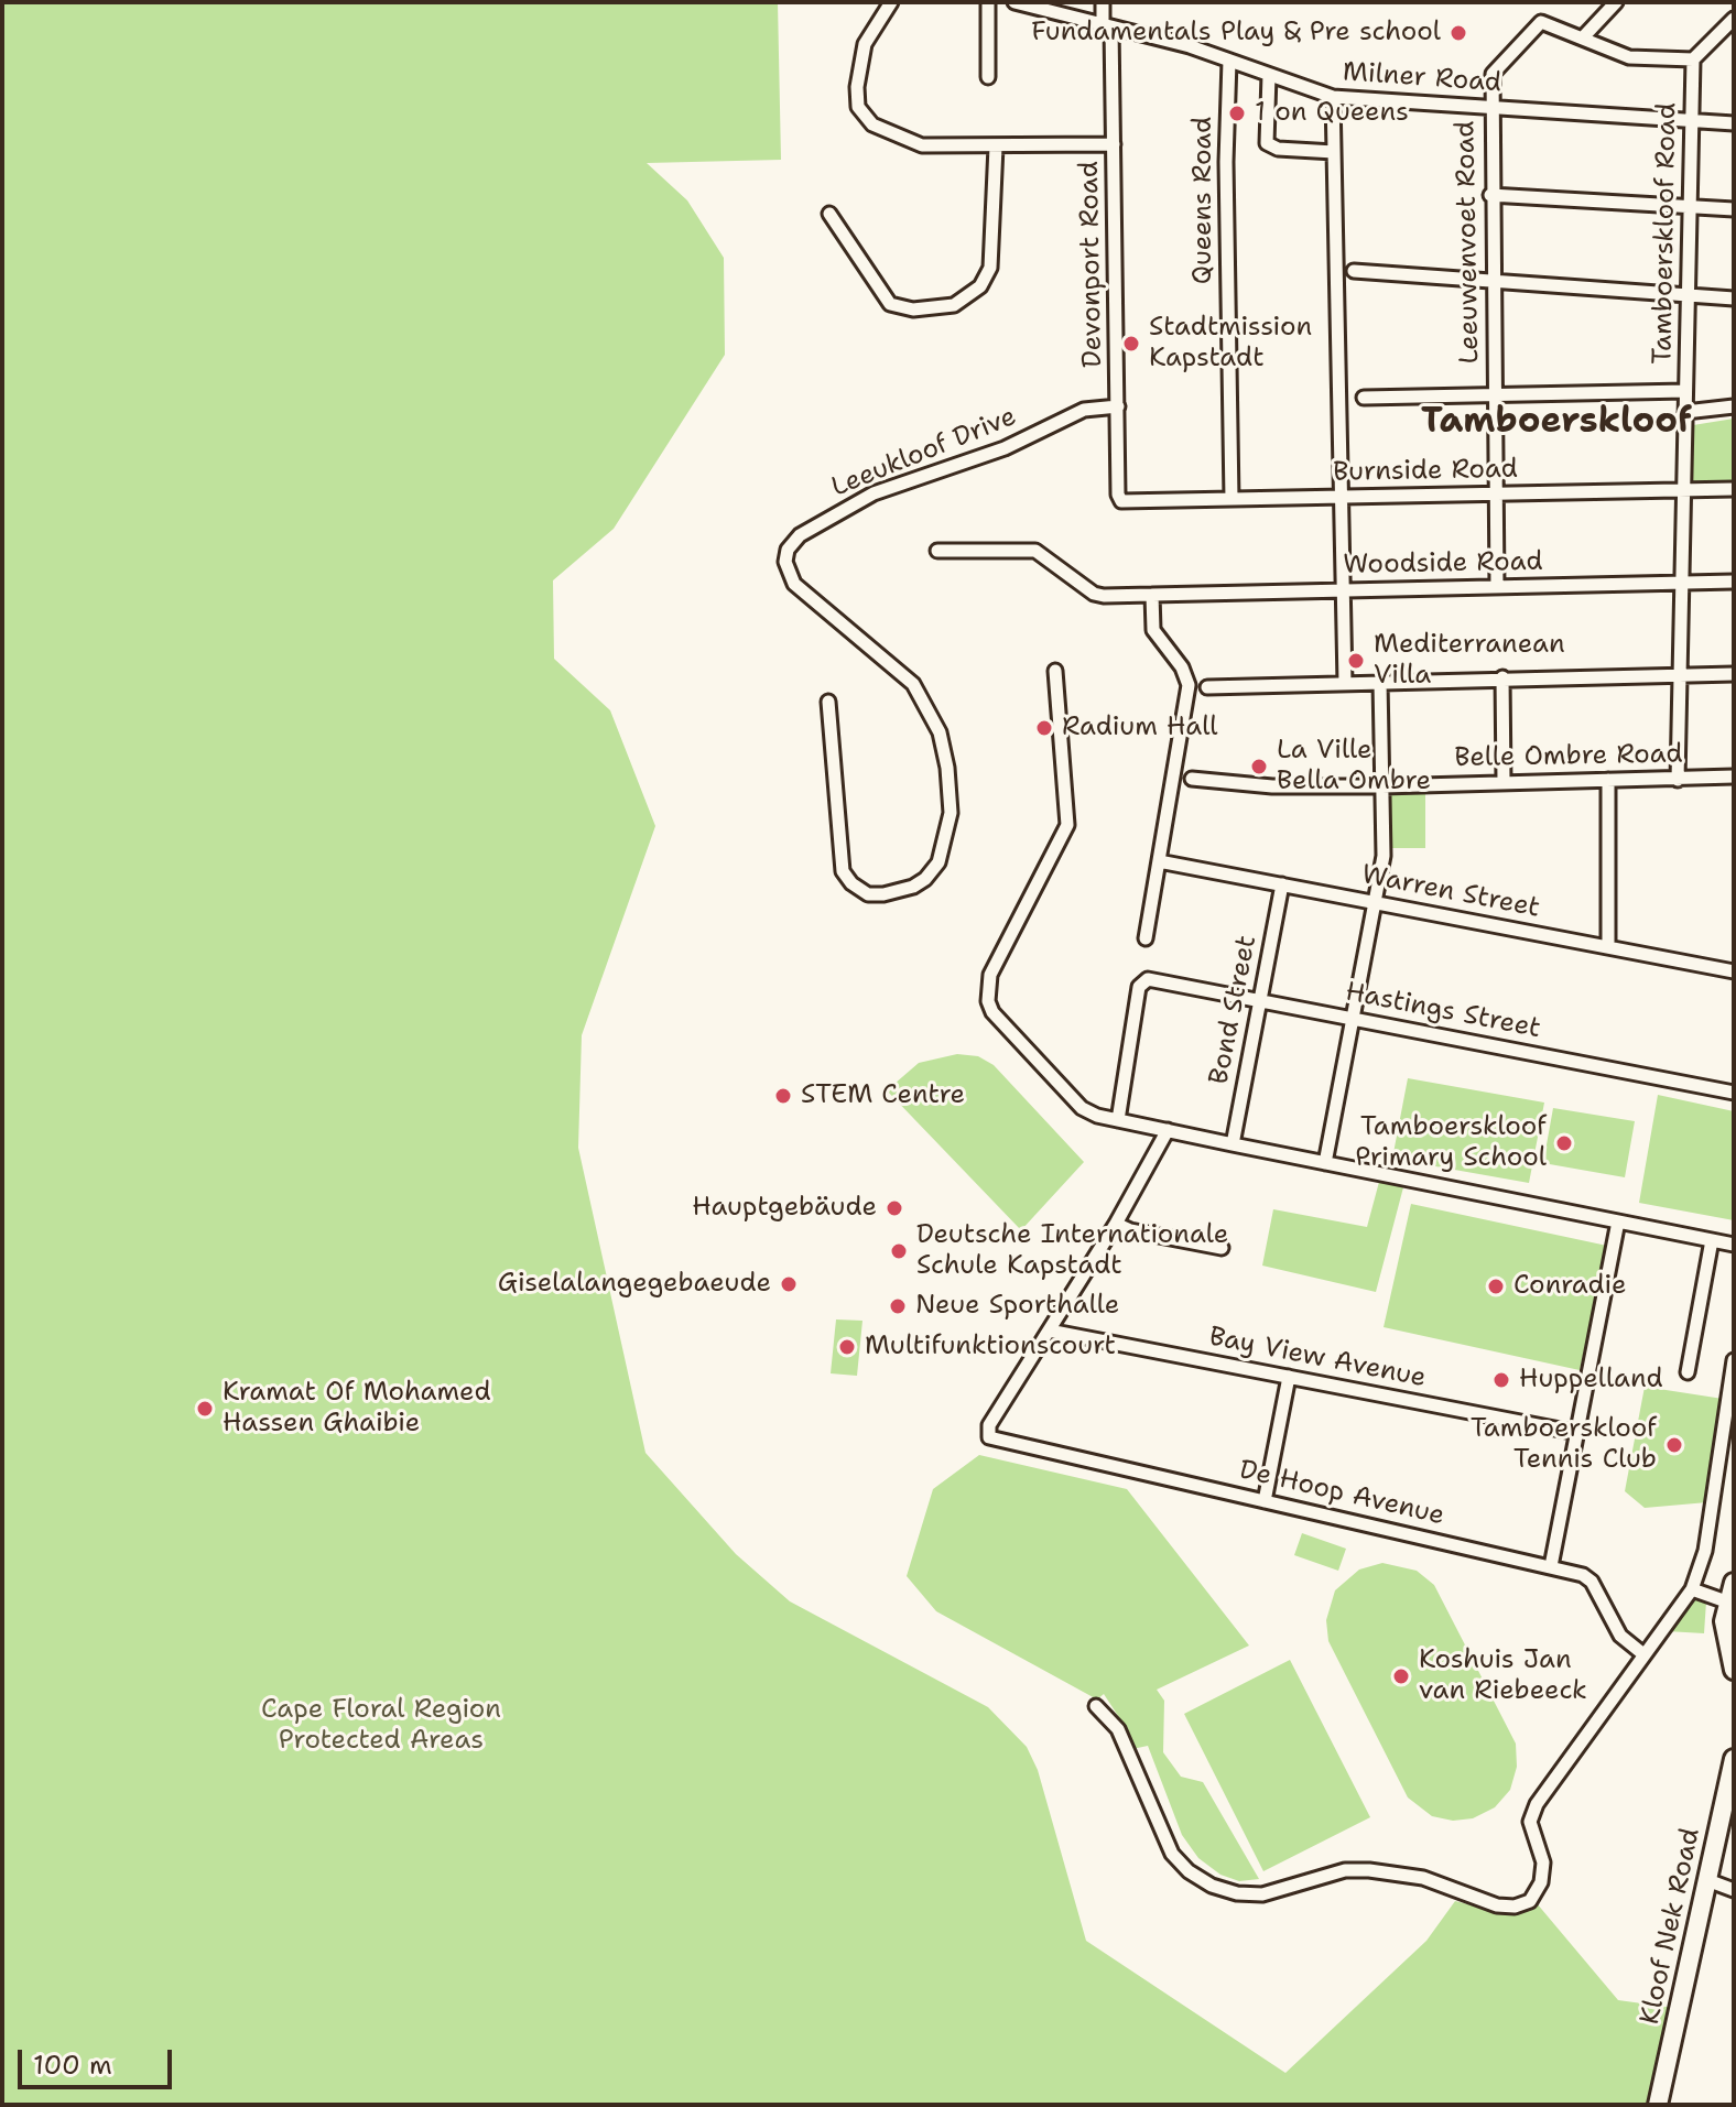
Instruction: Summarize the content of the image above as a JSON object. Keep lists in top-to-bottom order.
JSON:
{
  "streets": {
    "main road": ["Kloof Nek Road"],
    "street": [
      "Milner Road",
      "Queens Road",
      "Tamboerskloof Road",
      "Leeuwenvoet Road",
      "Devonport Road",
      "Leeukloof Drive",
      "Burnside Road",
      "Woodside Road",
      "Belle Ombre Road",
      "Warren Street",
      "Bond Street",
      "Hastings Street",
      "Bay View Avenue",
      "De Hoop Avenue"
    ]
  },
  "crossings": [
    ["Milner Road", "Queens Road"],
    ["Milner Road", "Tamboerskloof Road"],
    ["Milner Road", "Leeuwenvoet Road"],
    ["Milner Road", "Devonport Road"],
    ["Queens Road", "Burnside Road"],
    ["Tamboerskloof Road", "Burnside Road"],
    ["Tamboerskloof Road", "Woodside Road"],
    ["Tamboerskloof Road", "Belle Ombre Road"],
    ["Leeuwenvoet Road", "Burnside Road"],
    ["Leeuwenvoet Road", "Woodside Road"],
    ["Devonport Road", "Leeukloof Drive"],
    ["Devonport Road", "Burnside Road"],
    ["Warren Street", "Bond Street"],
    ["Bond Street", "Hastings Street"],
    ["Bay View Avenue", "De Hoop Avenue"]
  ],
  "districts": ["Tamboerskloof"],
  "parks": ["Cape Floral Region Protected Areas"],
  "places": [
    "Fundamentals Play & Pre school",
    "1 on Queens",
    "Stadtmission Kapstadt",
    "Mediterranean Villa",
    "Radium Hall",
    "La Ville Bella Ombre",
    "STEM Centre",
    "Tamboerskloof Primary School",
    "Hauptgebäude",
    "Deutsche Internationale Schule Kapstadt",
    "Giselalangegebaeude",
    "Conradie",
    "Neue Sporthalle",
    "Multifunktionscourt",
    "Huppelland",
    "Kramat Of Mohamed Hassen Ghaibie",
    "Tamboerskloof Tennis Club",
    "Koshuis Jan van Riebeeck"
  ],
  "scale_bar": "100 m"
}
